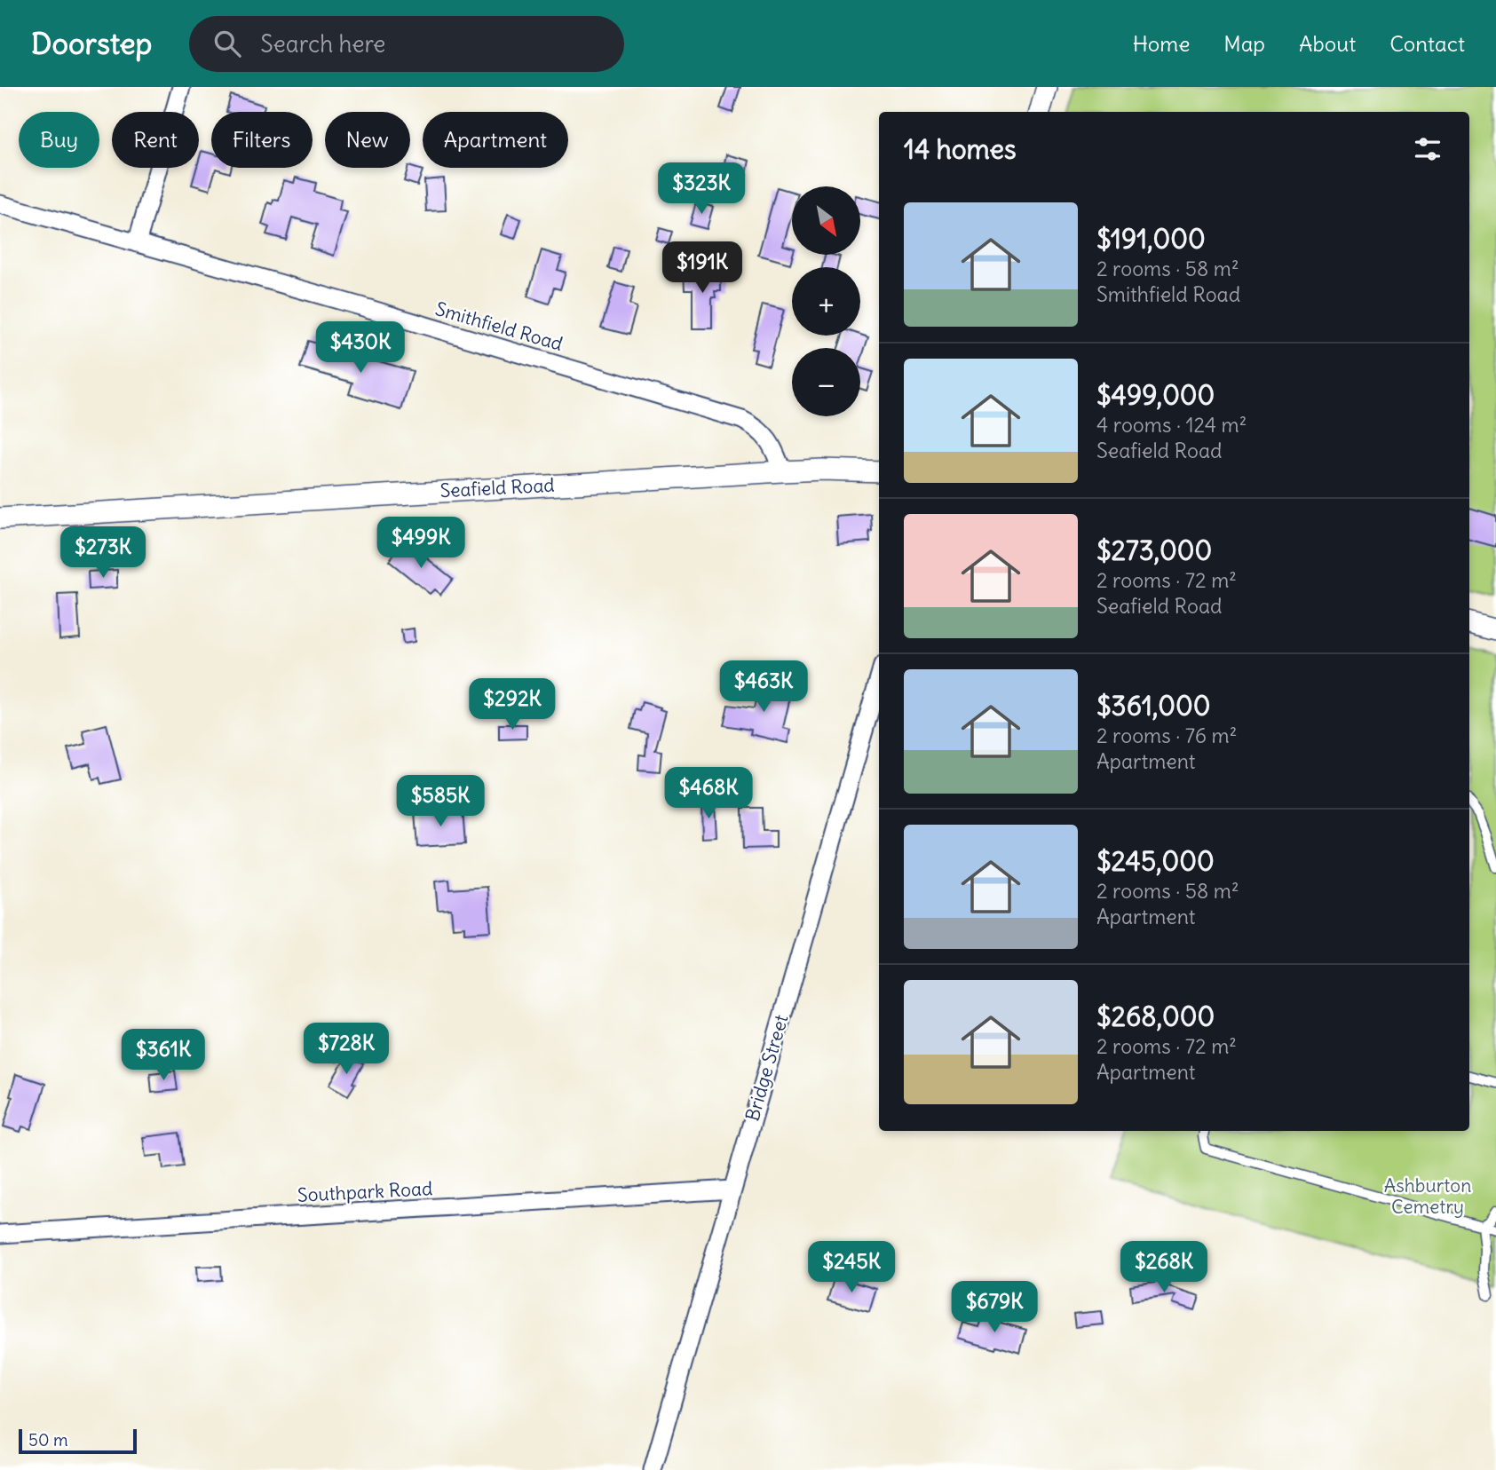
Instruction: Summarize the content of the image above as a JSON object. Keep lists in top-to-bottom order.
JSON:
{
  "streets": {
    "street": [
      "Smithfield Road",
      "Seafield Road",
      "Bridge Street",
      "Southpark Road"
    ]
  },
  "crossings": [
    ["Smithfield Road", "Seafield Road"],
    ["Bridge Street", "Southpark Road"]
  ],
  "parks": ["Ashburton Cemetry"],
  "scale_bar": "50 m",
  "north": "bottom right",
  "page": {
    "header": "Doorstep",
    "search": "Search here",
    "nav": [
      "Home",
      "Map",
      "About",
      "Contact"
    ],
    "chip": [
      "Buy",
      "Rent",
      "Filters",
      "New",
      "Apartment"
    ],
    "heading": "14 homes",
    "price": [
      "$323K",
      "$191K",
      "$430K",
      "$499K",
      "$273K",
      "$463K",
      "$292K",
      "$468K",
      "$585K",
      "$728K",
      "$361K",
      "$245K",
      "$268K",
      "$679K"
    ],
    "map_buttons": ["+", "−"],
    "list": [
      {
        "name": "$191,000",
        "note": "2 rooms · 58 m² · Smithfield Road"
      },
      {
        "name": "$499,000",
        "note": "4 rooms · 124 m² · Seafield Road"
      },
      {
        "name": "$273,000",
        "note": "2 rooms · 72 m² · Seafield Road"
      },
      {
        "name": "$361,000",
        "note": "2 rooms · 76 m² · Apartment"
      },
      {
        "name": "$245,000",
        "note": "2 rooms · 58 m² · Apartment"
      },
      {
        "name": "$268,000",
        "note": "2 rooms · 72 m² · Apartment"
      }
    ],
    "scale": "50 m"
  }
}
